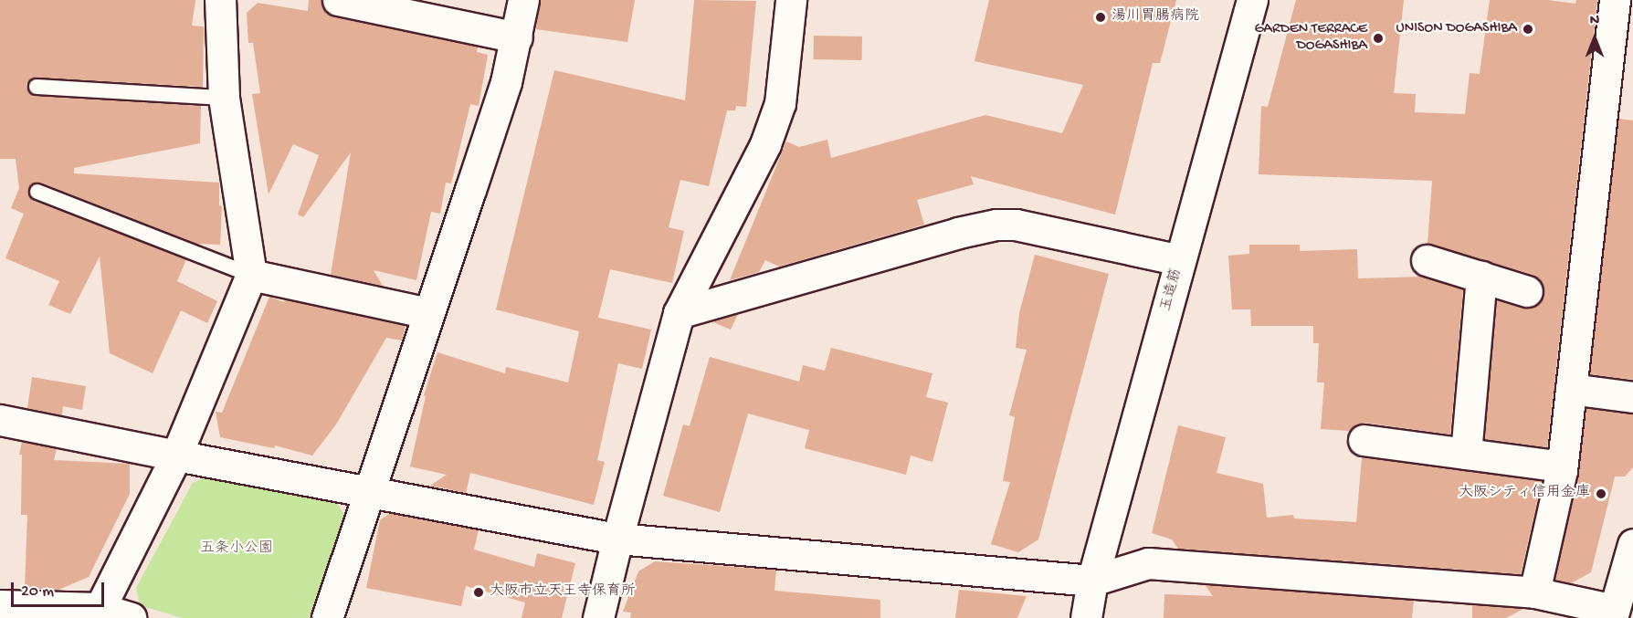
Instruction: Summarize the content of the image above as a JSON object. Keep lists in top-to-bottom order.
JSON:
{
  "streets": {
    "street": ["玉造筋"]
  },
  "parks": ["五条小公園"],
  "places": [
    "湯川胃腸病院",
    "UNISON DOGASHIBA",
    "GARDEN TERRACE DOGASHIBA",
    "大阪シティ信用金庫",
    "大阪市立天王寺保育所"
  ],
  "scale_bar": "20 m",
  "north": "top"
}
